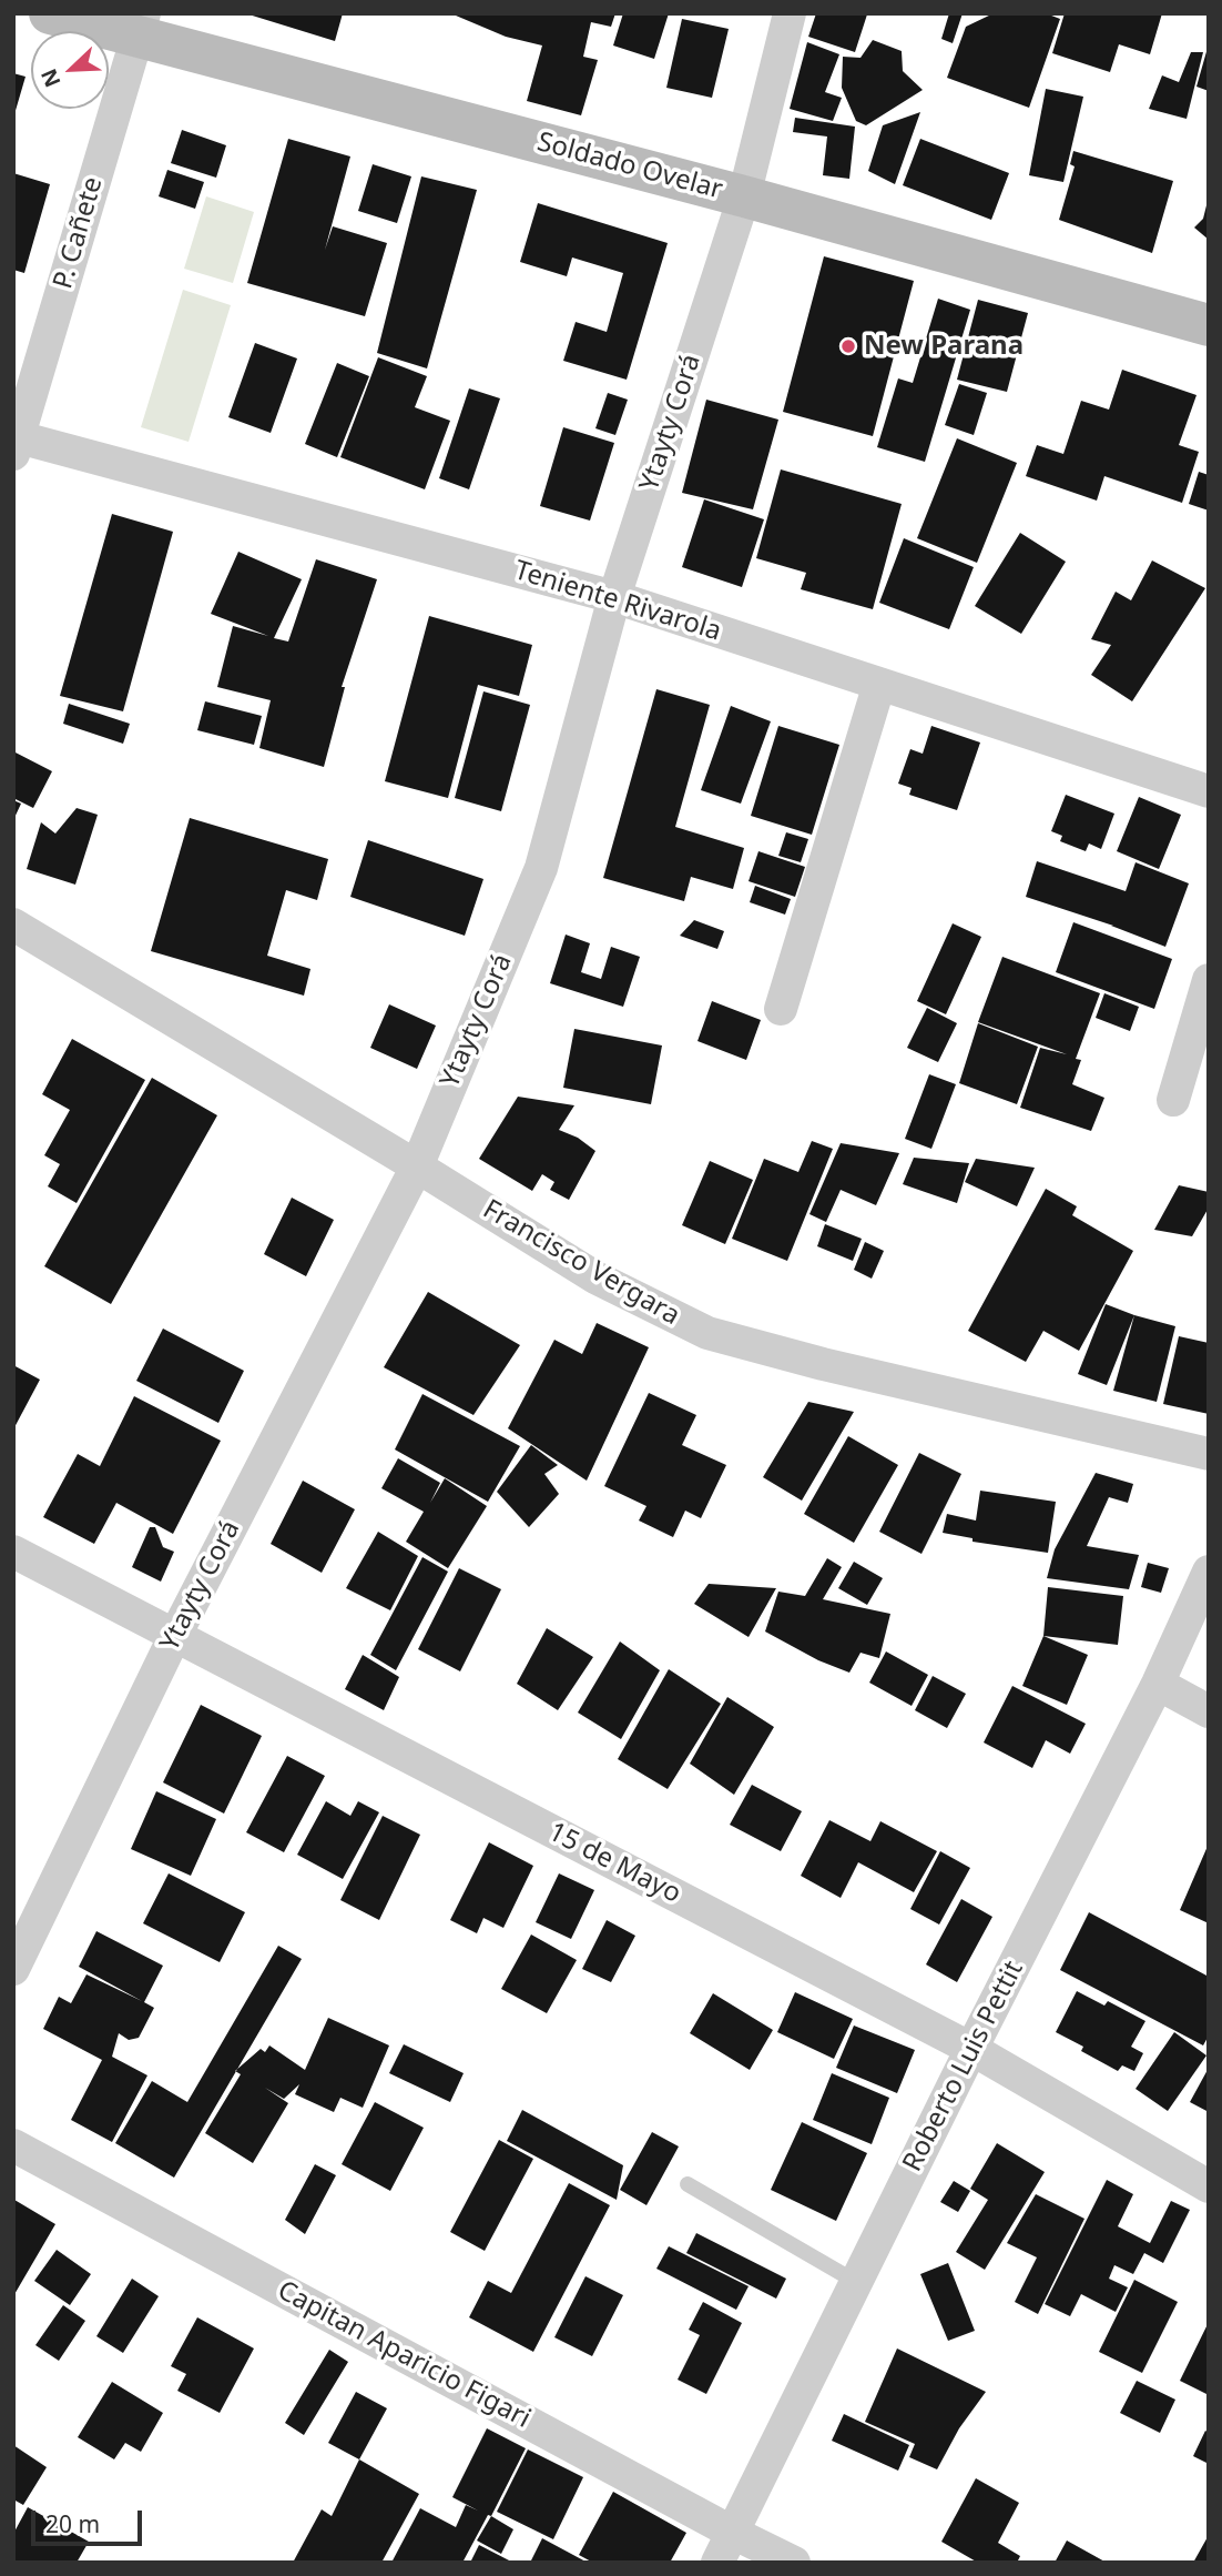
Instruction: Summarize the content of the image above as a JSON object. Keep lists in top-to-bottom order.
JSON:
{
  "streets": {
    "main road": ["Soldado Ovelar"],
    "street": [
      "P. Cañete",
      "Ytayty Corá",
      "Teniente Rivarola",
      "Francisco Vergara",
      "15 de Mayo",
      "Roberto Luis Pettit",
      "Capitan Aparicio Figari"
    ]
  },
  "crossings": [
    ["Soldado Ovelar", "P. Cañete"],
    ["Soldado Ovelar", "Ytayty Corá"],
    ["P. Cañete", "Teniente Rivarola"],
    ["Ytayty Corá", "Teniente Rivarola"],
    ["Ytayty Corá", "Francisco Vergara"],
    ["Ytayty Corá", "15 de Mayo"],
    ["15 de Mayo", "Roberto Luis Pettit"],
    ["Roberto Luis Pettit", "Capitan Aparicio Figari"]
  ],
  "places": ["New Parana"],
  "scale_bar": "20 m",
  "north": "bottom left"
}
